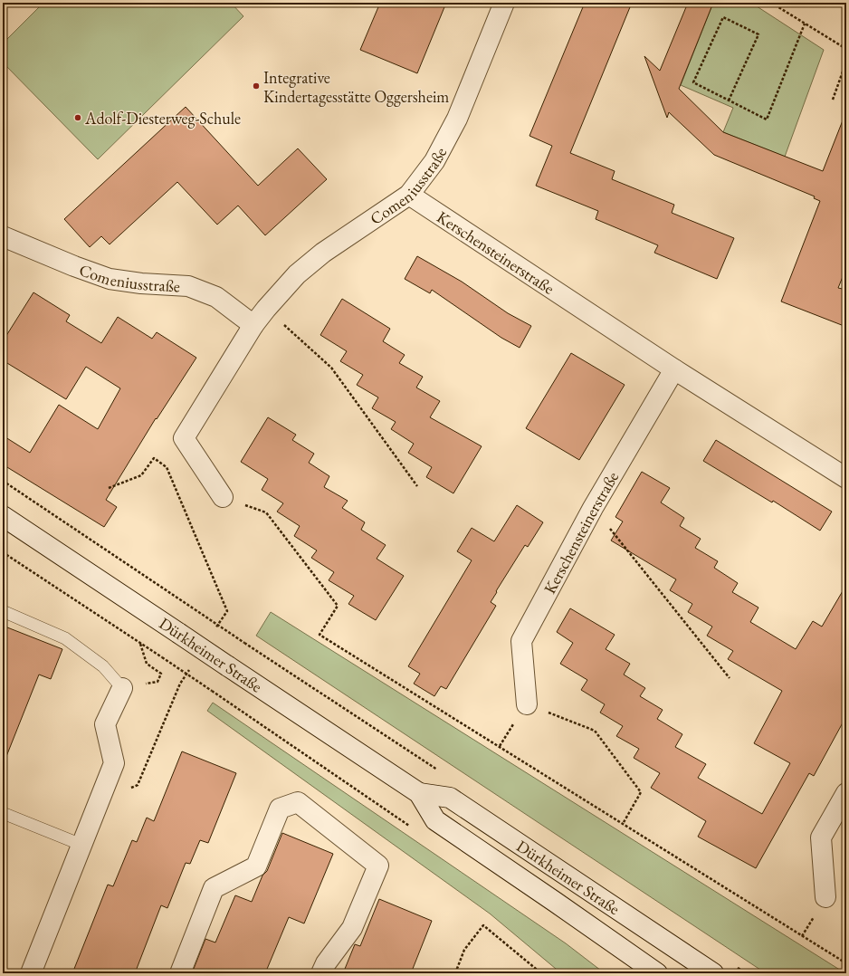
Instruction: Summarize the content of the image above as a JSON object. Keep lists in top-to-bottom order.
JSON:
{
  "streets": {
    "street": ["Comeniusstraße", "Kerschensteinerstraße", "Dürkheimer Straße"]
  },
  "crossings": [
    ["Comeniusstraße", "Kerschensteinerstraße"]
  ],
  "places": ["Integrative Kindertagesstätte Oggersheim", "Adolf-Diesterweg-Schule"]
}
